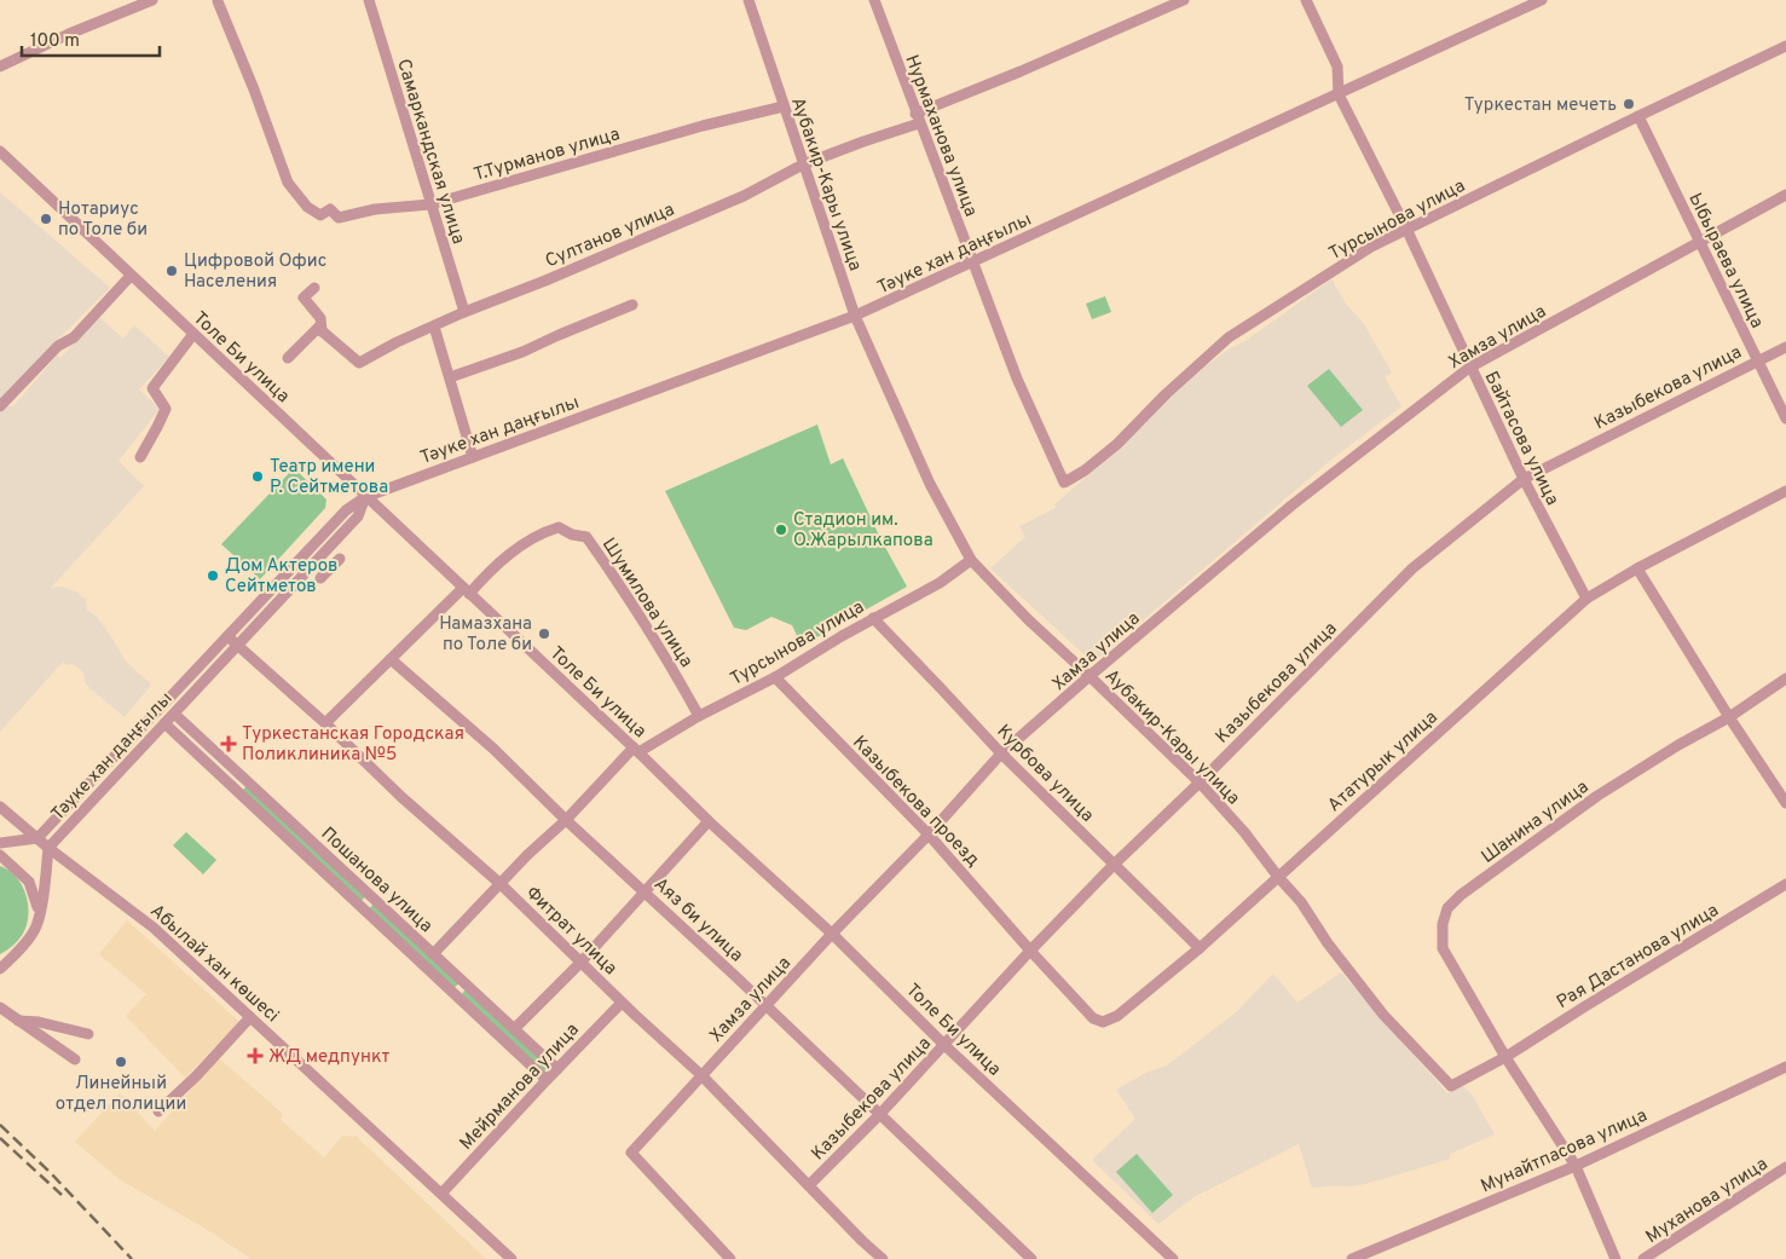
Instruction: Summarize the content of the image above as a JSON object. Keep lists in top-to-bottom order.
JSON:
{
  "streets": {
    "street": [
      "Нурмаханова улица",
      "Самаркандская улица",
      "Т.Турманов улица",
      "Аубакир-Кары улица",
      "Турсынова улица",
      "Султанов улица",
      "Тәуке хан даңғылы",
      "Ыбыраева улица",
      "Хамза улица",
      "Толе Би улица",
      "Казыбекова улица",
      "Байтасова улица",
      "Шумилова улица",
      "Ататурык улица",
      "Курбова улица",
      "Казыбекова проезд",
      "Шанина улица",
      "Пошанова улица",
      "Аяз би улица",
      "Фитрат улица",
      "Рая Дастанова улица",
      "Абылай хан көшесі",
      "Мейрманова улица",
      "Мунайтпасова улица",
      "Муханова улица"
    ]
  },
  "crossings": [
    ["Нурмаханова улица", "Турсынова улица"],
    ["Нурмаханова улица", "Султанов улица"],
    ["Нурмаханова улица", "Тәуке хан даңғылы"],
    ["Самаркандская улица", "Т.Турманов улица"],
    ["Самаркандская улица", "Султанов улица"],
    ["Т.Турманов улица", "Аубакир-Кары улица"],
    ["Аубакир-Кары улица", "Турсынова улица"],
    ["Аубакир-Кары улица", "Султанов улица"],
    ["Аубакир-Кары улица", "Тәуке хан даңғылы"],
    ["Аубакир-Кары улица", "Хамза улица"],
    ["Аубакир-Кары улица", "Казыбекова улица"],
    ["Аубакир-Кары улица", "Ататурык улица"],
    ["Аубакир-Кары улица", "Шанина улица"],
    ["Аубакир-Кары улица", "Рая Дастанова улица"],
    ["Турсынова улица", "Ыбыраева улица"],
    ["Турсынова улица", "Толе Би улица"],
    ["Турсынова улица", "Байтасова улица"],
    ["Турсынова улица", "Шумилова улица"],
    ["Турсынова улица", "Курбова улица"],
    ["Турсынова улица", "Казыбекова проезд"],
    ["Турсынова улица", "Пошанова улица"],
    ["Турсынова улица", "Аяз би улица"],
    ["Турсынова улица", "Фитрат улица"],
    ["Тәуке хан даңғылы", "Толе Би улица"],
    ["Тәуке хан даңғылы", "Байтасова улица"],
    ["Тәуке хан даңғылы", "Пошанова улица"],
    ["Тәуке хан даңғылы", "Фитрат улица"],
    ["Тәуке хан даңғылы", "Абылай хан көшесі"],
    ["Ыбыраева улица", "Хамза улица"],
    ["Ыбыраева улица", "Казыбекова улица"],
    ["Хамза улица", "Толе Би улица"],
    ["Хамза улица", "Байтасова улица"],
    ["Хамза улица", "Курбова улица"],
    ["Хамза улица", "Казыбекова проезд"],
    ["Хамза улица", "Аяз би улица"],
    ["Хамза улица", "Фитрат улица"],
    ["Толе Би улица", "Казыбекова улица"],
    ["Толе Би улица", "Шумилова улица"],
    ["Казыбекова улица", "Байтасова улица"],
    ["Казыбекова улица", "Ататурык улица"],
    ["Казыбекова улица", "Курбова улица"],
    ["Казыбекова улица", "Казыбекова проезд"],
    ["Казыбекова улица", "Аяз би улица"],
    ["Казыбекова улица", "Фитрат улица"],
    ["Байтасова улица", "Ататурык улица"],
    ["Шумилова улица", "Аяз би улица"],
    ["Шумилова улица", "Фитрат улица"],
    ["Ататурык улица", "Курбова улица"],
    ["Ататурык улица", "Казыбекова проезд"],
    ["Шанина улица", "Рая Дастанова улица"],
    ["Шанина улица", "Мунайтпасова улица"],
    ["Пошанова улица", "Мейрманова улица"],
    ["Фитрат улица", "Мейрманова улица"],
    ["Абылай хан көшесі", "Мейрманова улица"]
  ],
  "places": {
    "other": [
      "Туркестан мечеть",
      "Нотариус по Толе би",
      "Цифровой Офис Населения",
      "Театр имени Р. Сейтметова",
      "Стадион им. О.Жарылкапова",
      "Дом Актеров Сейтметов",
      "Намазхана по Толе би",
      "Линейный отдел полиции"
    ],
    "health": ["Туркестанская Городская Поликлиника №5", "ЖД медпункт"]
  },
  "scale_bar": "100 m"
}
